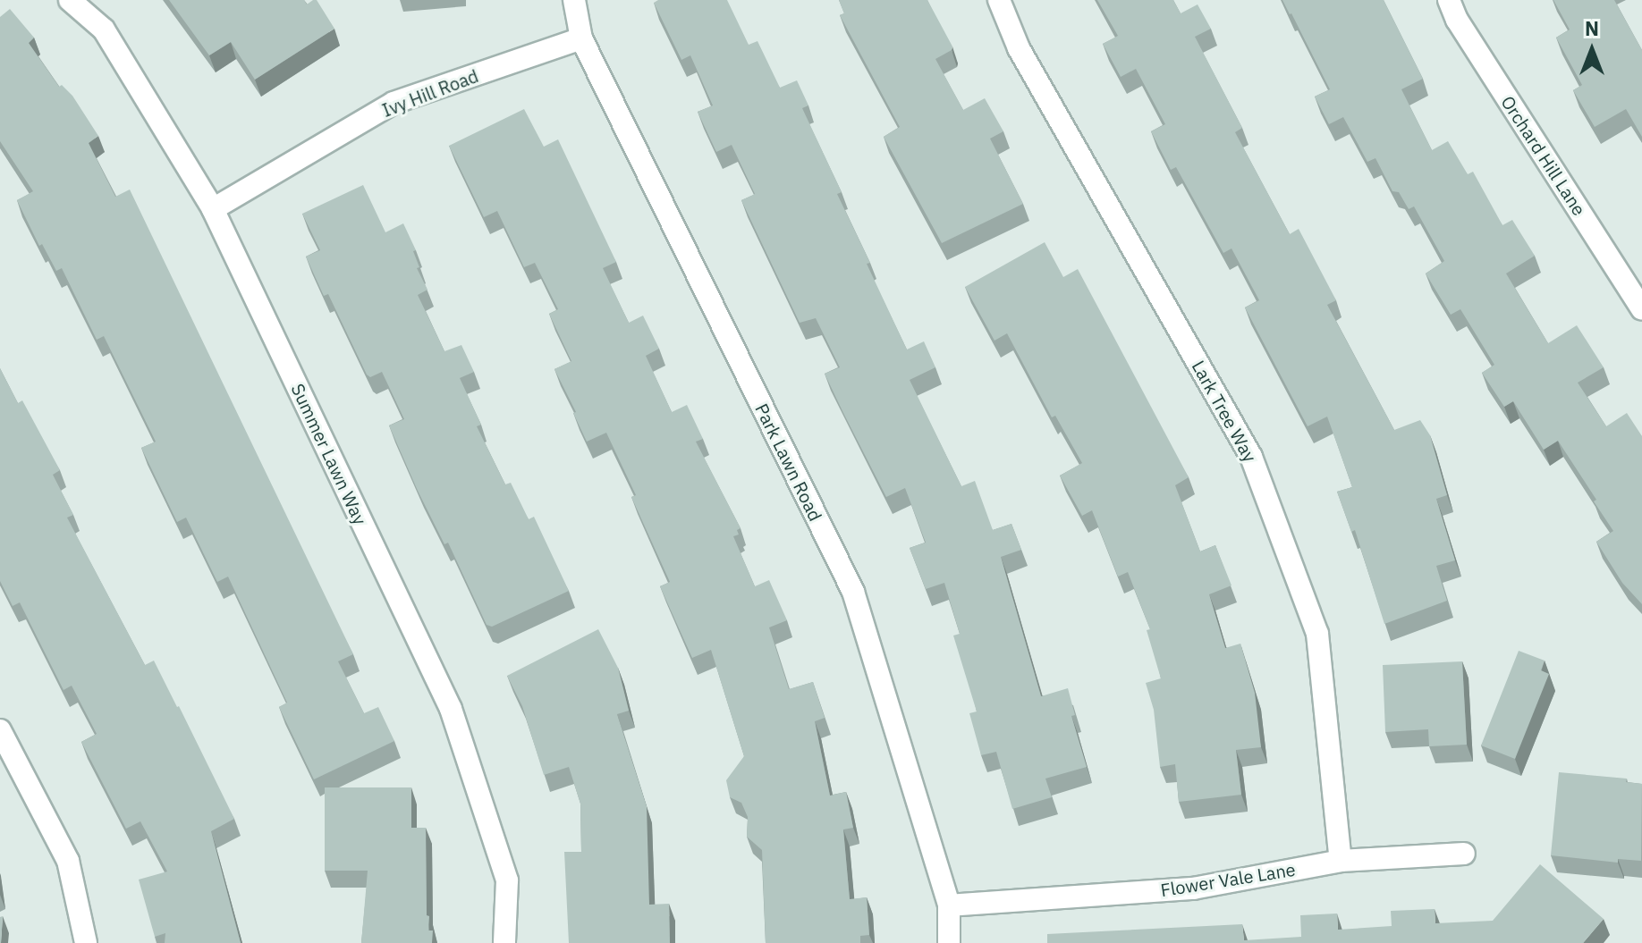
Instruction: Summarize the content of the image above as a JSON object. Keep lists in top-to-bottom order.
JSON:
{
  "streets": {
    "street": [
      "Ivy Hill Road",
      "Orchard Hill Lane",
      "Lark Tree Way",
      "Summer Lawn Way",
      "Park Lawn Road",
      "Flower Vale Lane"
    ]
  },
  "crossings": [
    ["Ivy Hill Road", "Summer Lawn Way"],
    ["Ivy Hill Road", "Park Lawn Road"],
    ["Lark Tree Way", "Flower Vale Lane"],
    ["Park Lawn Road", "Flower Vale Lane"]
  ],
  "north": "top"
}
